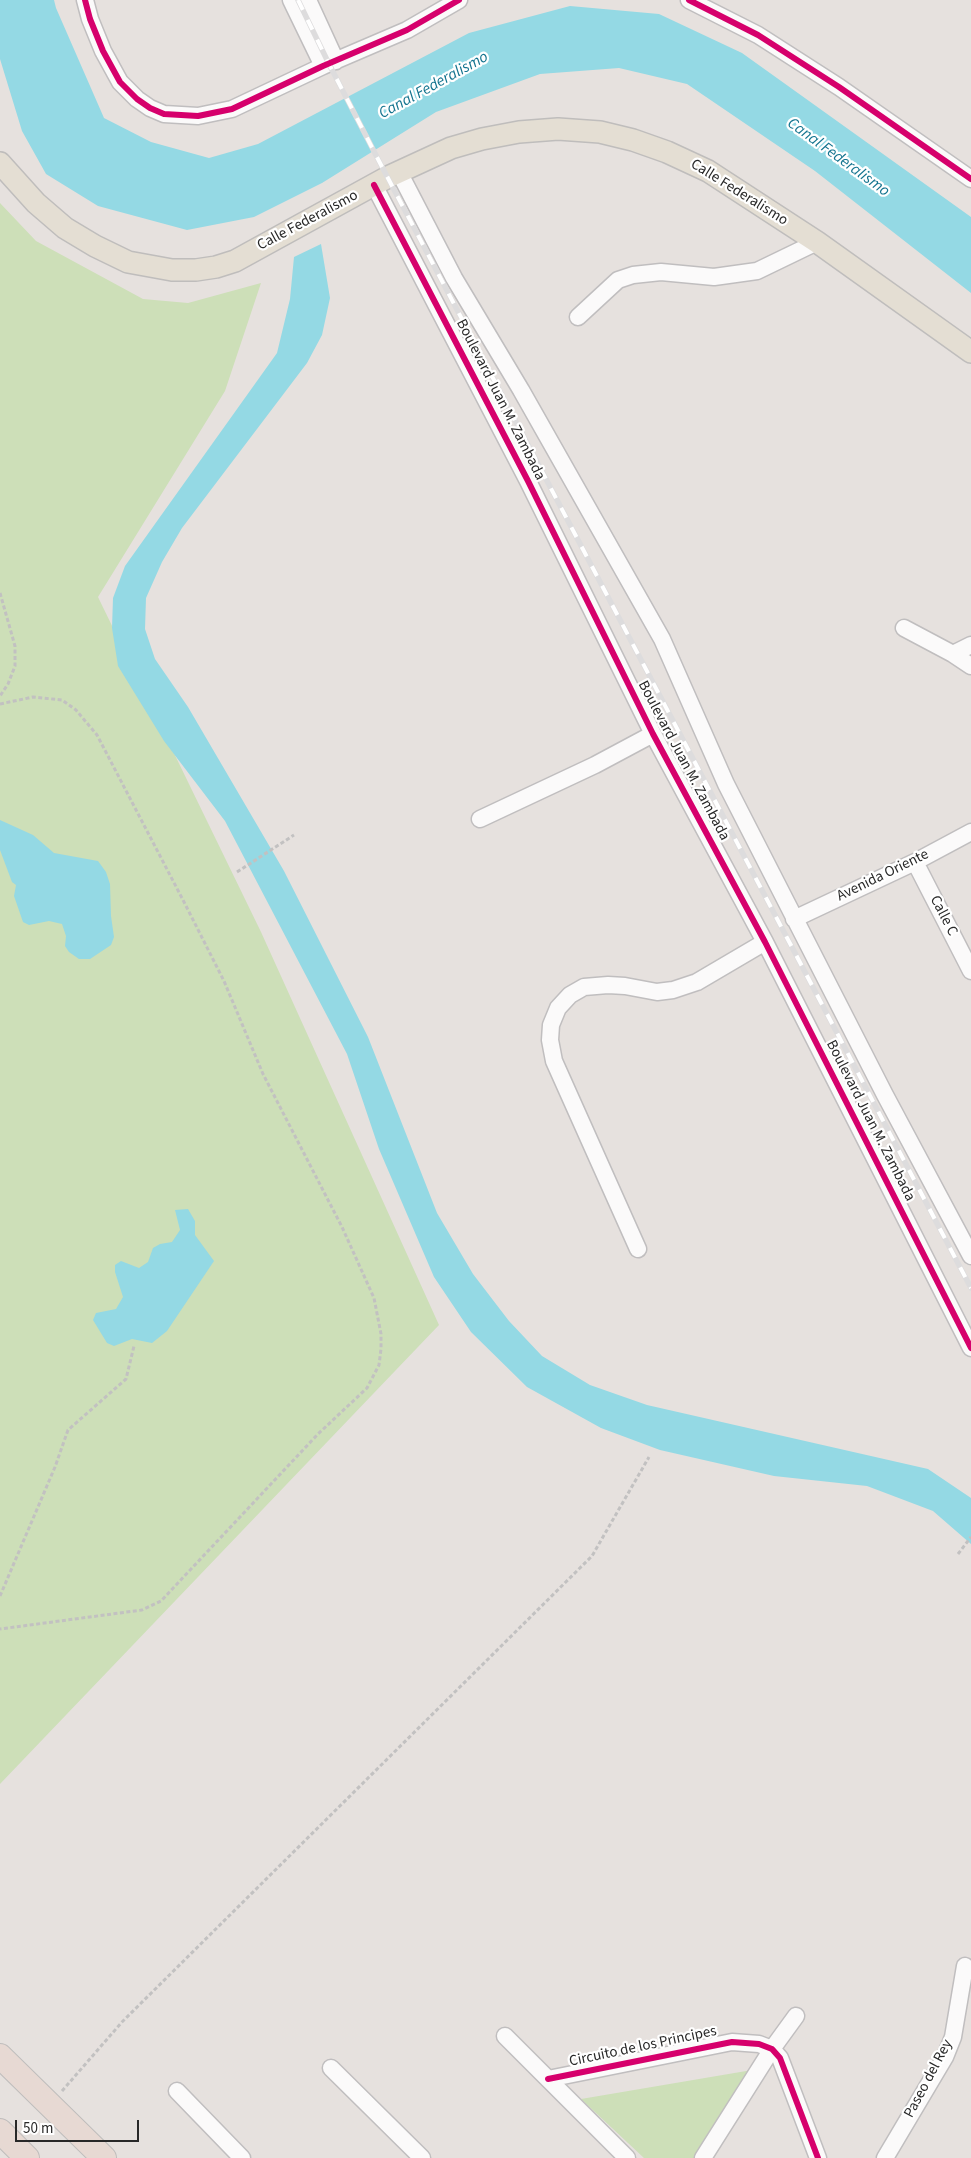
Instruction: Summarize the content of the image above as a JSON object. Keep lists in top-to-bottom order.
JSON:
{
  "streets": {
    "main road": ["Calle Federalismo"],
    "street": [
      "Boulevard Juan M. Zambada",
      "Avenida Oriente",
      "Calle C",
      "Circuito de los Principes",
      "Paseo del Rey"
    ]
  },
  "crossings": [
    ["Calle Federalismo", "Boulevard Juan M. Zambada"],
    ["Boulevard Juan M. Zambada", "Avenida Oriente"],
    ["Avenida Oriente", "Calle C"]
  ],
  "water": ["Canal Federalismo"],
  "scale_bar": "50 m"
}
